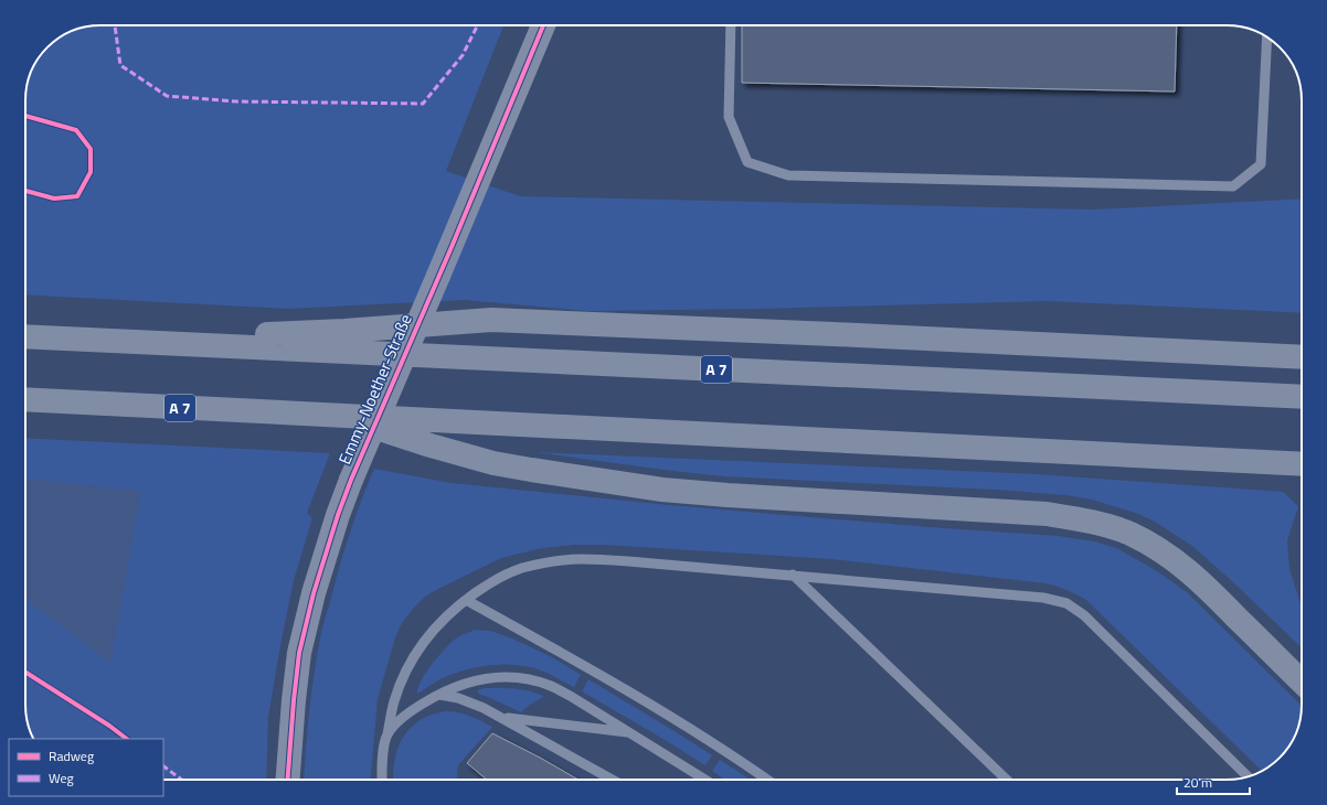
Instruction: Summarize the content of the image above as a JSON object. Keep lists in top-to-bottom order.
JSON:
{
  "streets": {
    "highway": ["A 7"],
    "street": ["Emmy-Noether-Straße"]
  },
  "legend": ["Radweg", "Weg"],
  "scale_bar": "20 m"
}
